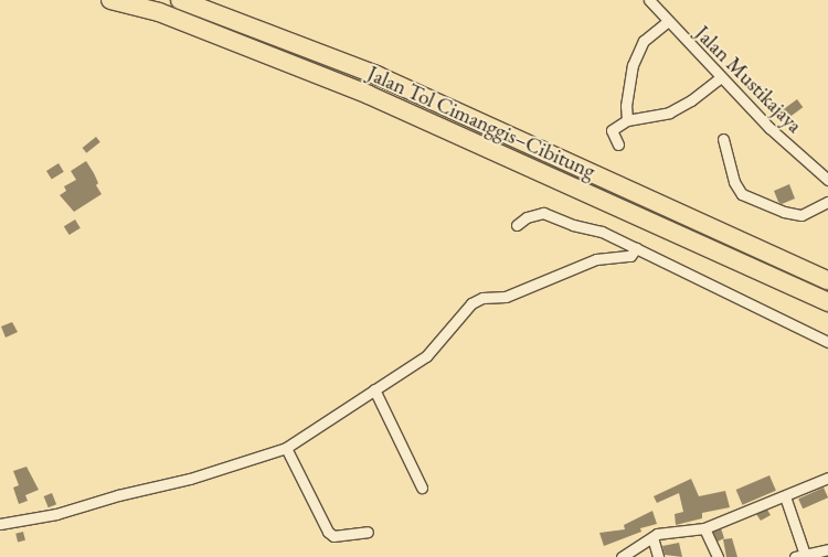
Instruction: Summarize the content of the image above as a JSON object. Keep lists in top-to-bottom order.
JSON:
{
  "streets": {
    "highway": ["Jalan Tol Cimanggis–Cibitung"],
    "street": ["Jalan Mustikajaya"]
  }
}
